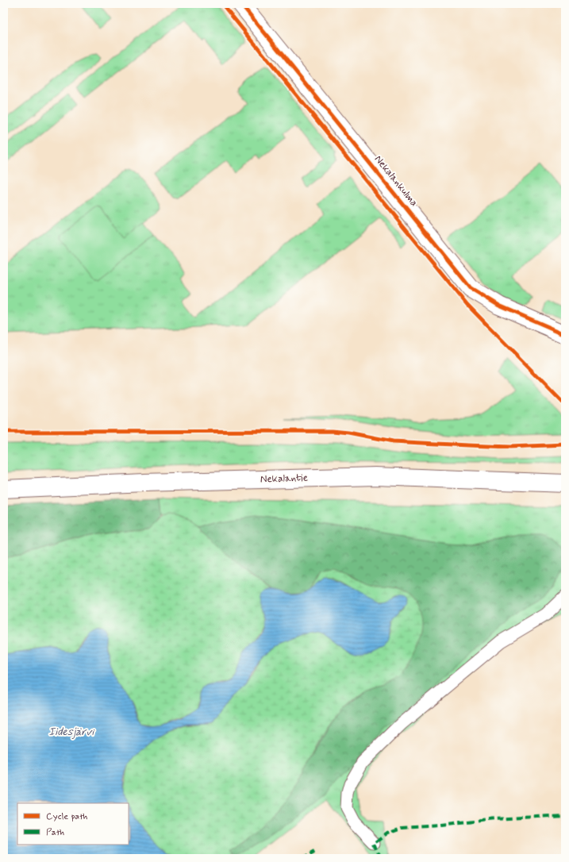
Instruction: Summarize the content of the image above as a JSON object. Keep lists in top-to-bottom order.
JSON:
{
  "streets": {
    "main road": ["Nekalankulma", "Nekalantie"]
  },
  "water": ["Iidesjärvi"],
  "legend": ["Cycle path", "Path"]
}
